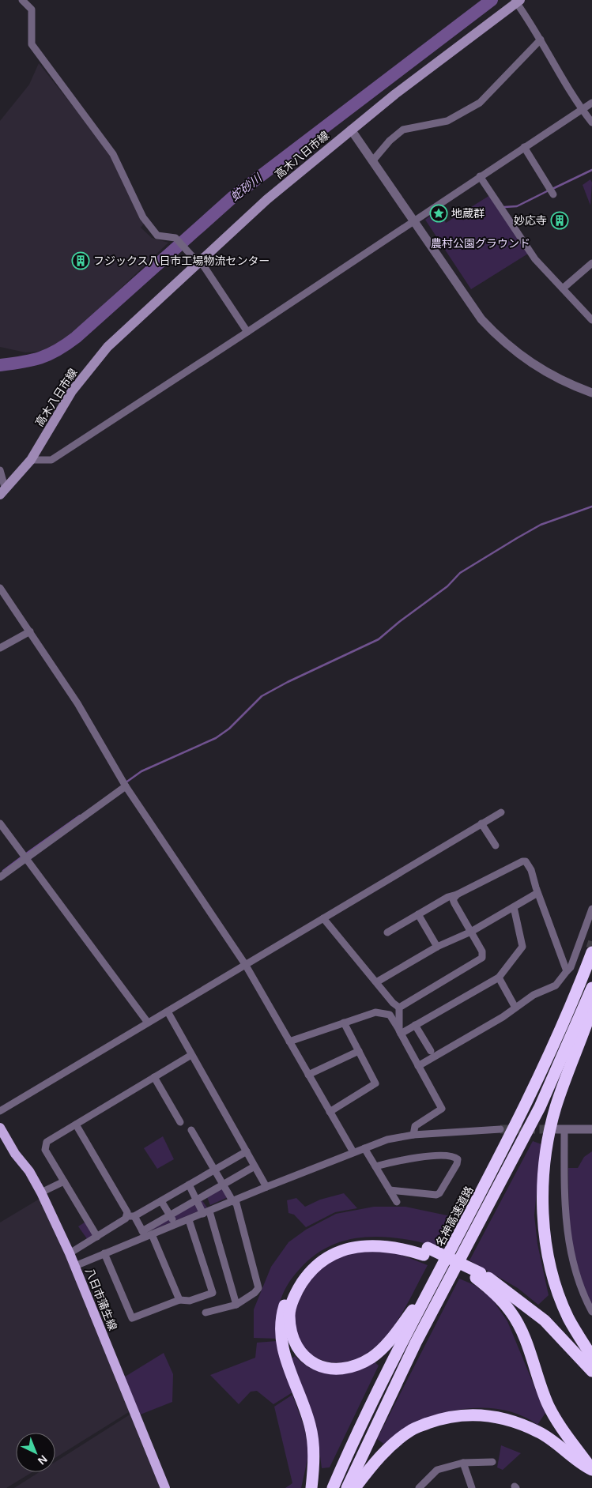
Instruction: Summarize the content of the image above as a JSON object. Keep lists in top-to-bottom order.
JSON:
{
  "streets": {
    "highway": ["名神高速道路"],
    "main road": ["高木八日市線", "八日市蒲生線"]
  },
  "water": ["蛇砂川"],
  "parks": ["農村公園グラウンド"],
  "places": {
    "place": ["地蔵群"],
    "building": ["妙応寺", "フジックス八日市工場物流センター"]
  },
  "north": "bottom right"
}
